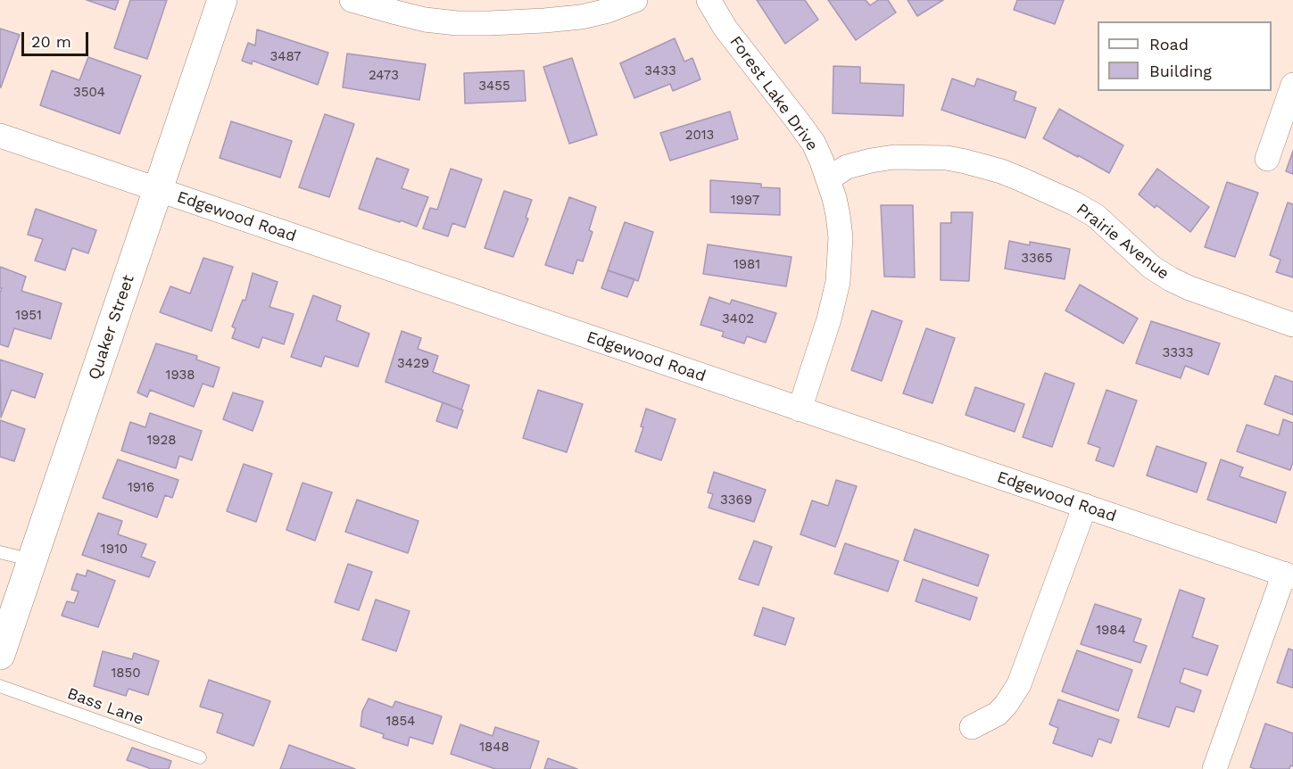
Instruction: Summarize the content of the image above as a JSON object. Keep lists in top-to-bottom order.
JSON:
{
  "streets": {
    "street": [
      "Forest Lake Drive",
      "Edgewood Road",
      "Prairie Avenue",
      "Quaker Street"
    ],
    "lane": ["Bass Lane"]
  },
  "crossings": [
    ["Forest Lake Drive", "Edgewood Road"],
    ["Forest Lake Drive", "Prairie Avenue"],
    ["Edgewood Road", "Quaker Street"]
  ],
  "house_numbers": [
    "3487",
    "3433",
    "2473",
    "3455",
    "3504",
    "2013",
    "1997",
    "3365",
    "1981",
    "1951",
    "3402",
    "3333",
    "3429",
    "1938",
    "1928",
    "1916",
    "3369",
    "1910",
    "1984",
    "1850",
    "1854",
    "1848"
  ],
  "legend": ["Road", "Building"],
  "scale_bar": "20 m"
}
